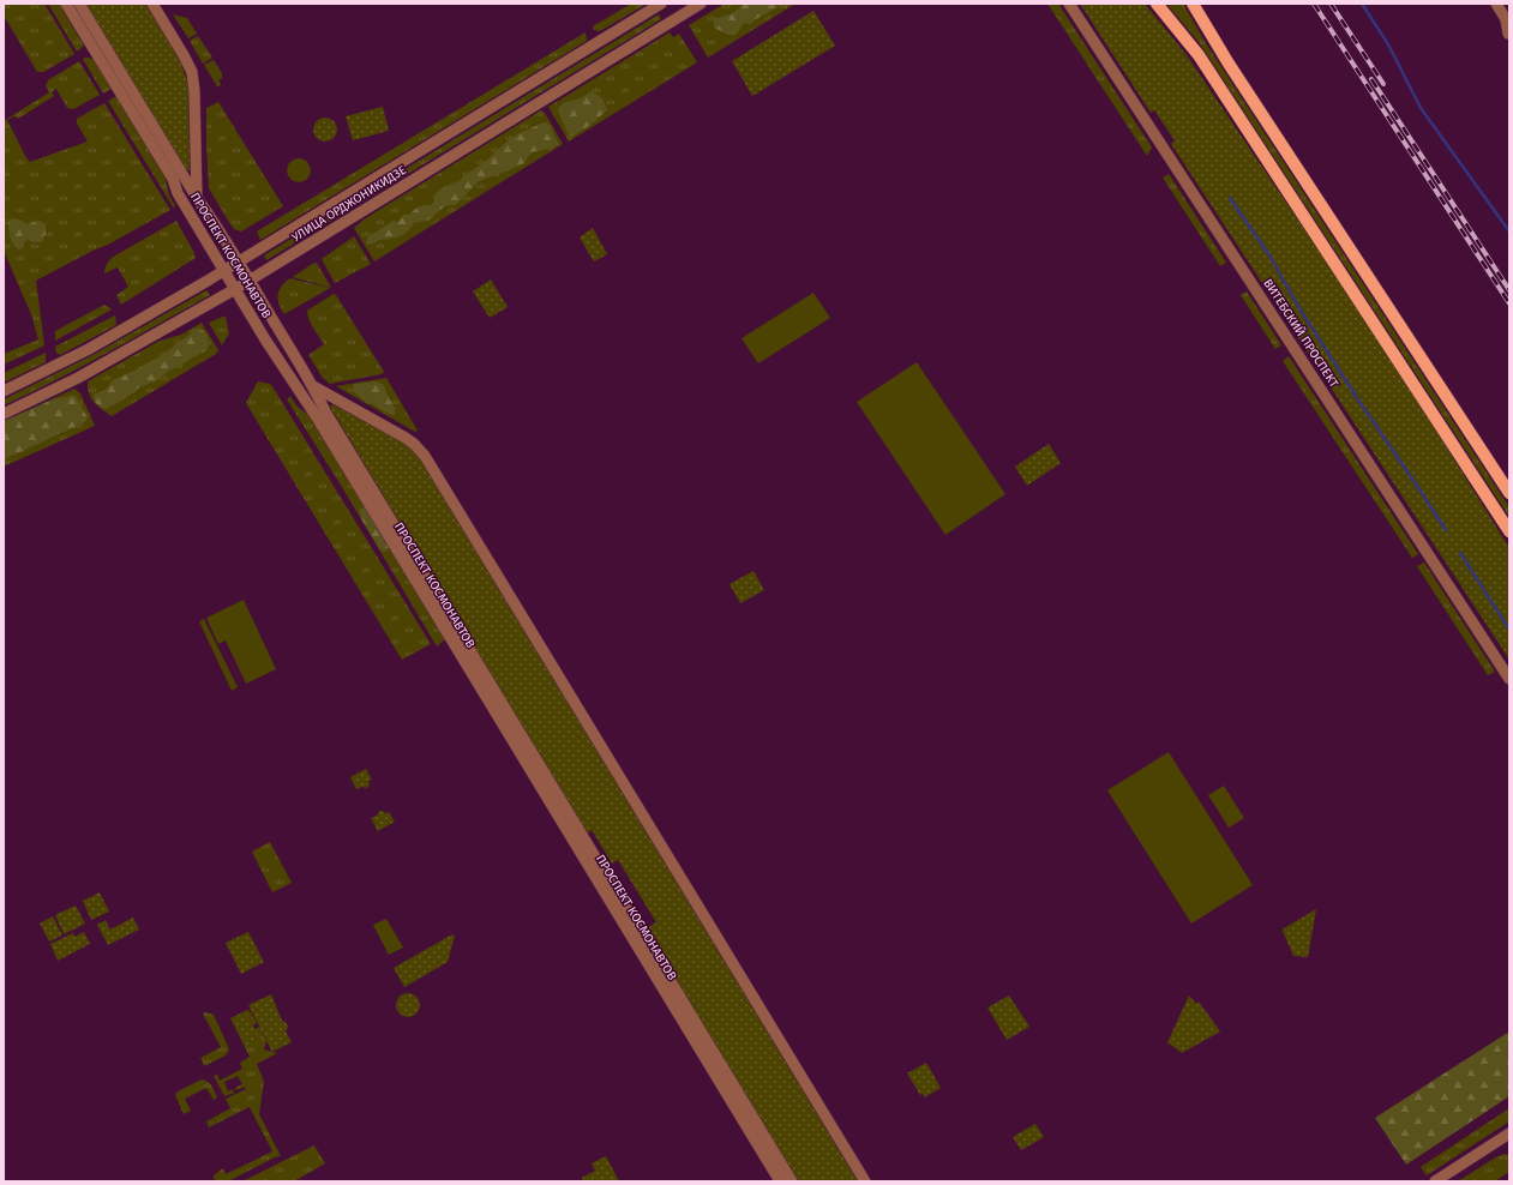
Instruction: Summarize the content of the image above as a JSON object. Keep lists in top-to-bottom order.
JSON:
{
  "streets": {
    "street": ["УЛИЦА ОРДЖОНИКИДЗЕ", "ПРОСПЕКТ КОСМОНАВТОВ", "ВИТЕБСКИЙ ПРОСПЕКТ"]
  },
  "crossings": [
    ["УЛИЦА ОРДЖОНИКИДЗЕ", "ПРОСПЕКТ КОСМОНАВТОВ"]
  ]
}
